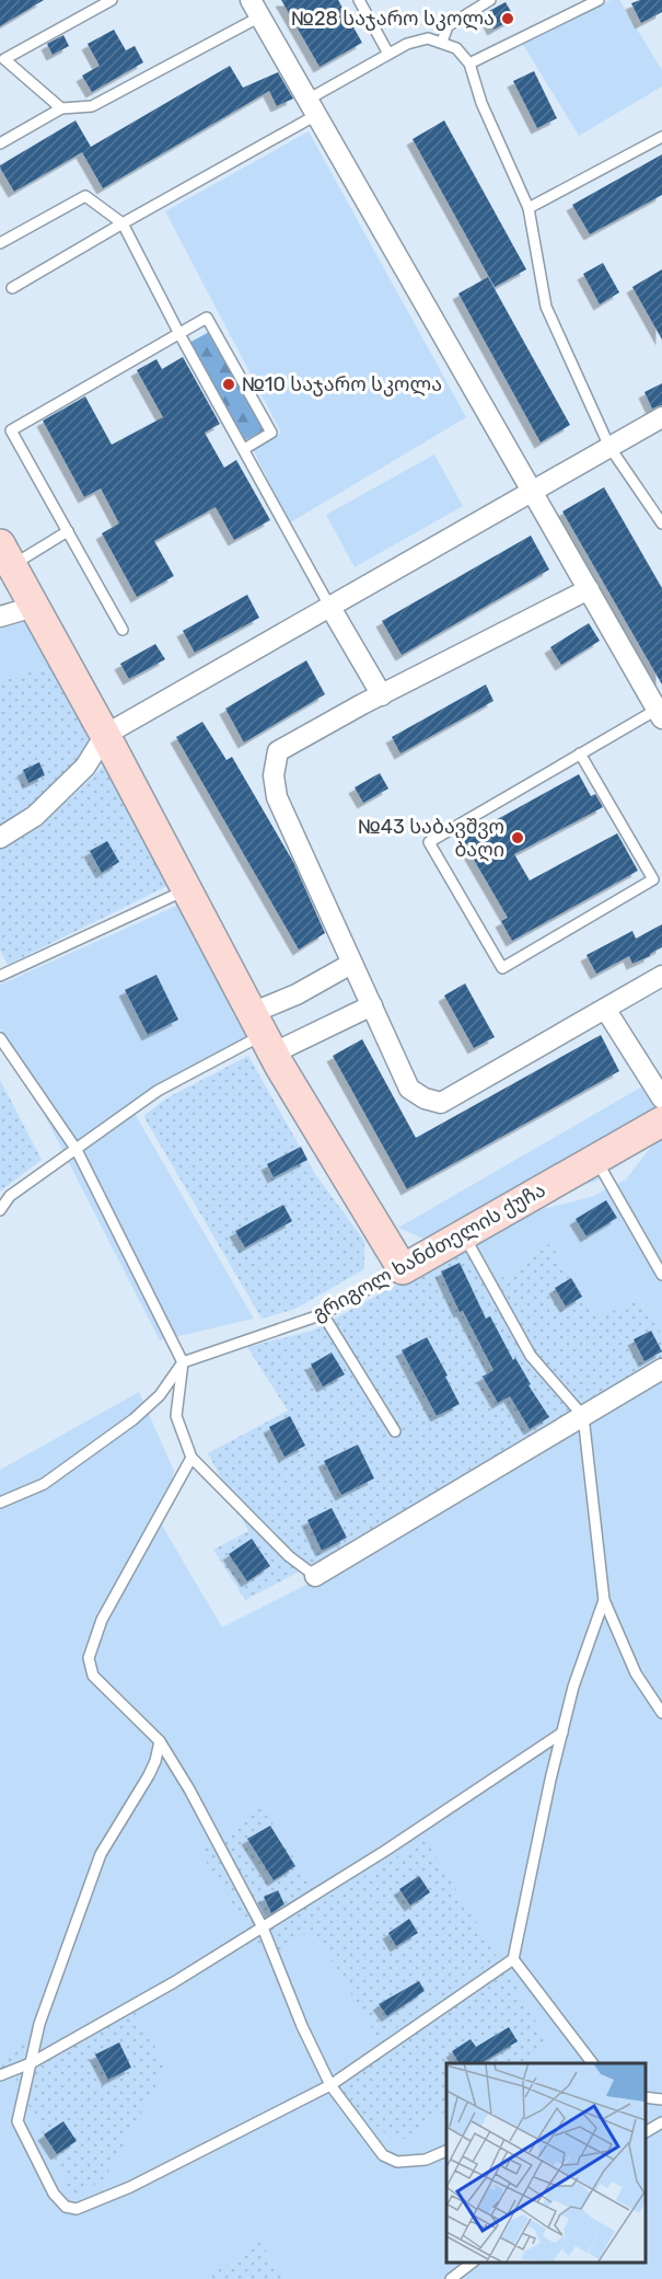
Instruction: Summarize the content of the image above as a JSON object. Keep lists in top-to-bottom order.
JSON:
{
  "streets": {
    "street": ["გრიგოლ ხანძთელის ქუჩა"]
  },
  "places": ["№28 საჯარო სკოლა", "№10 საჯარო სკოლა", "№43 საბავშვო ბაღი"]
}
